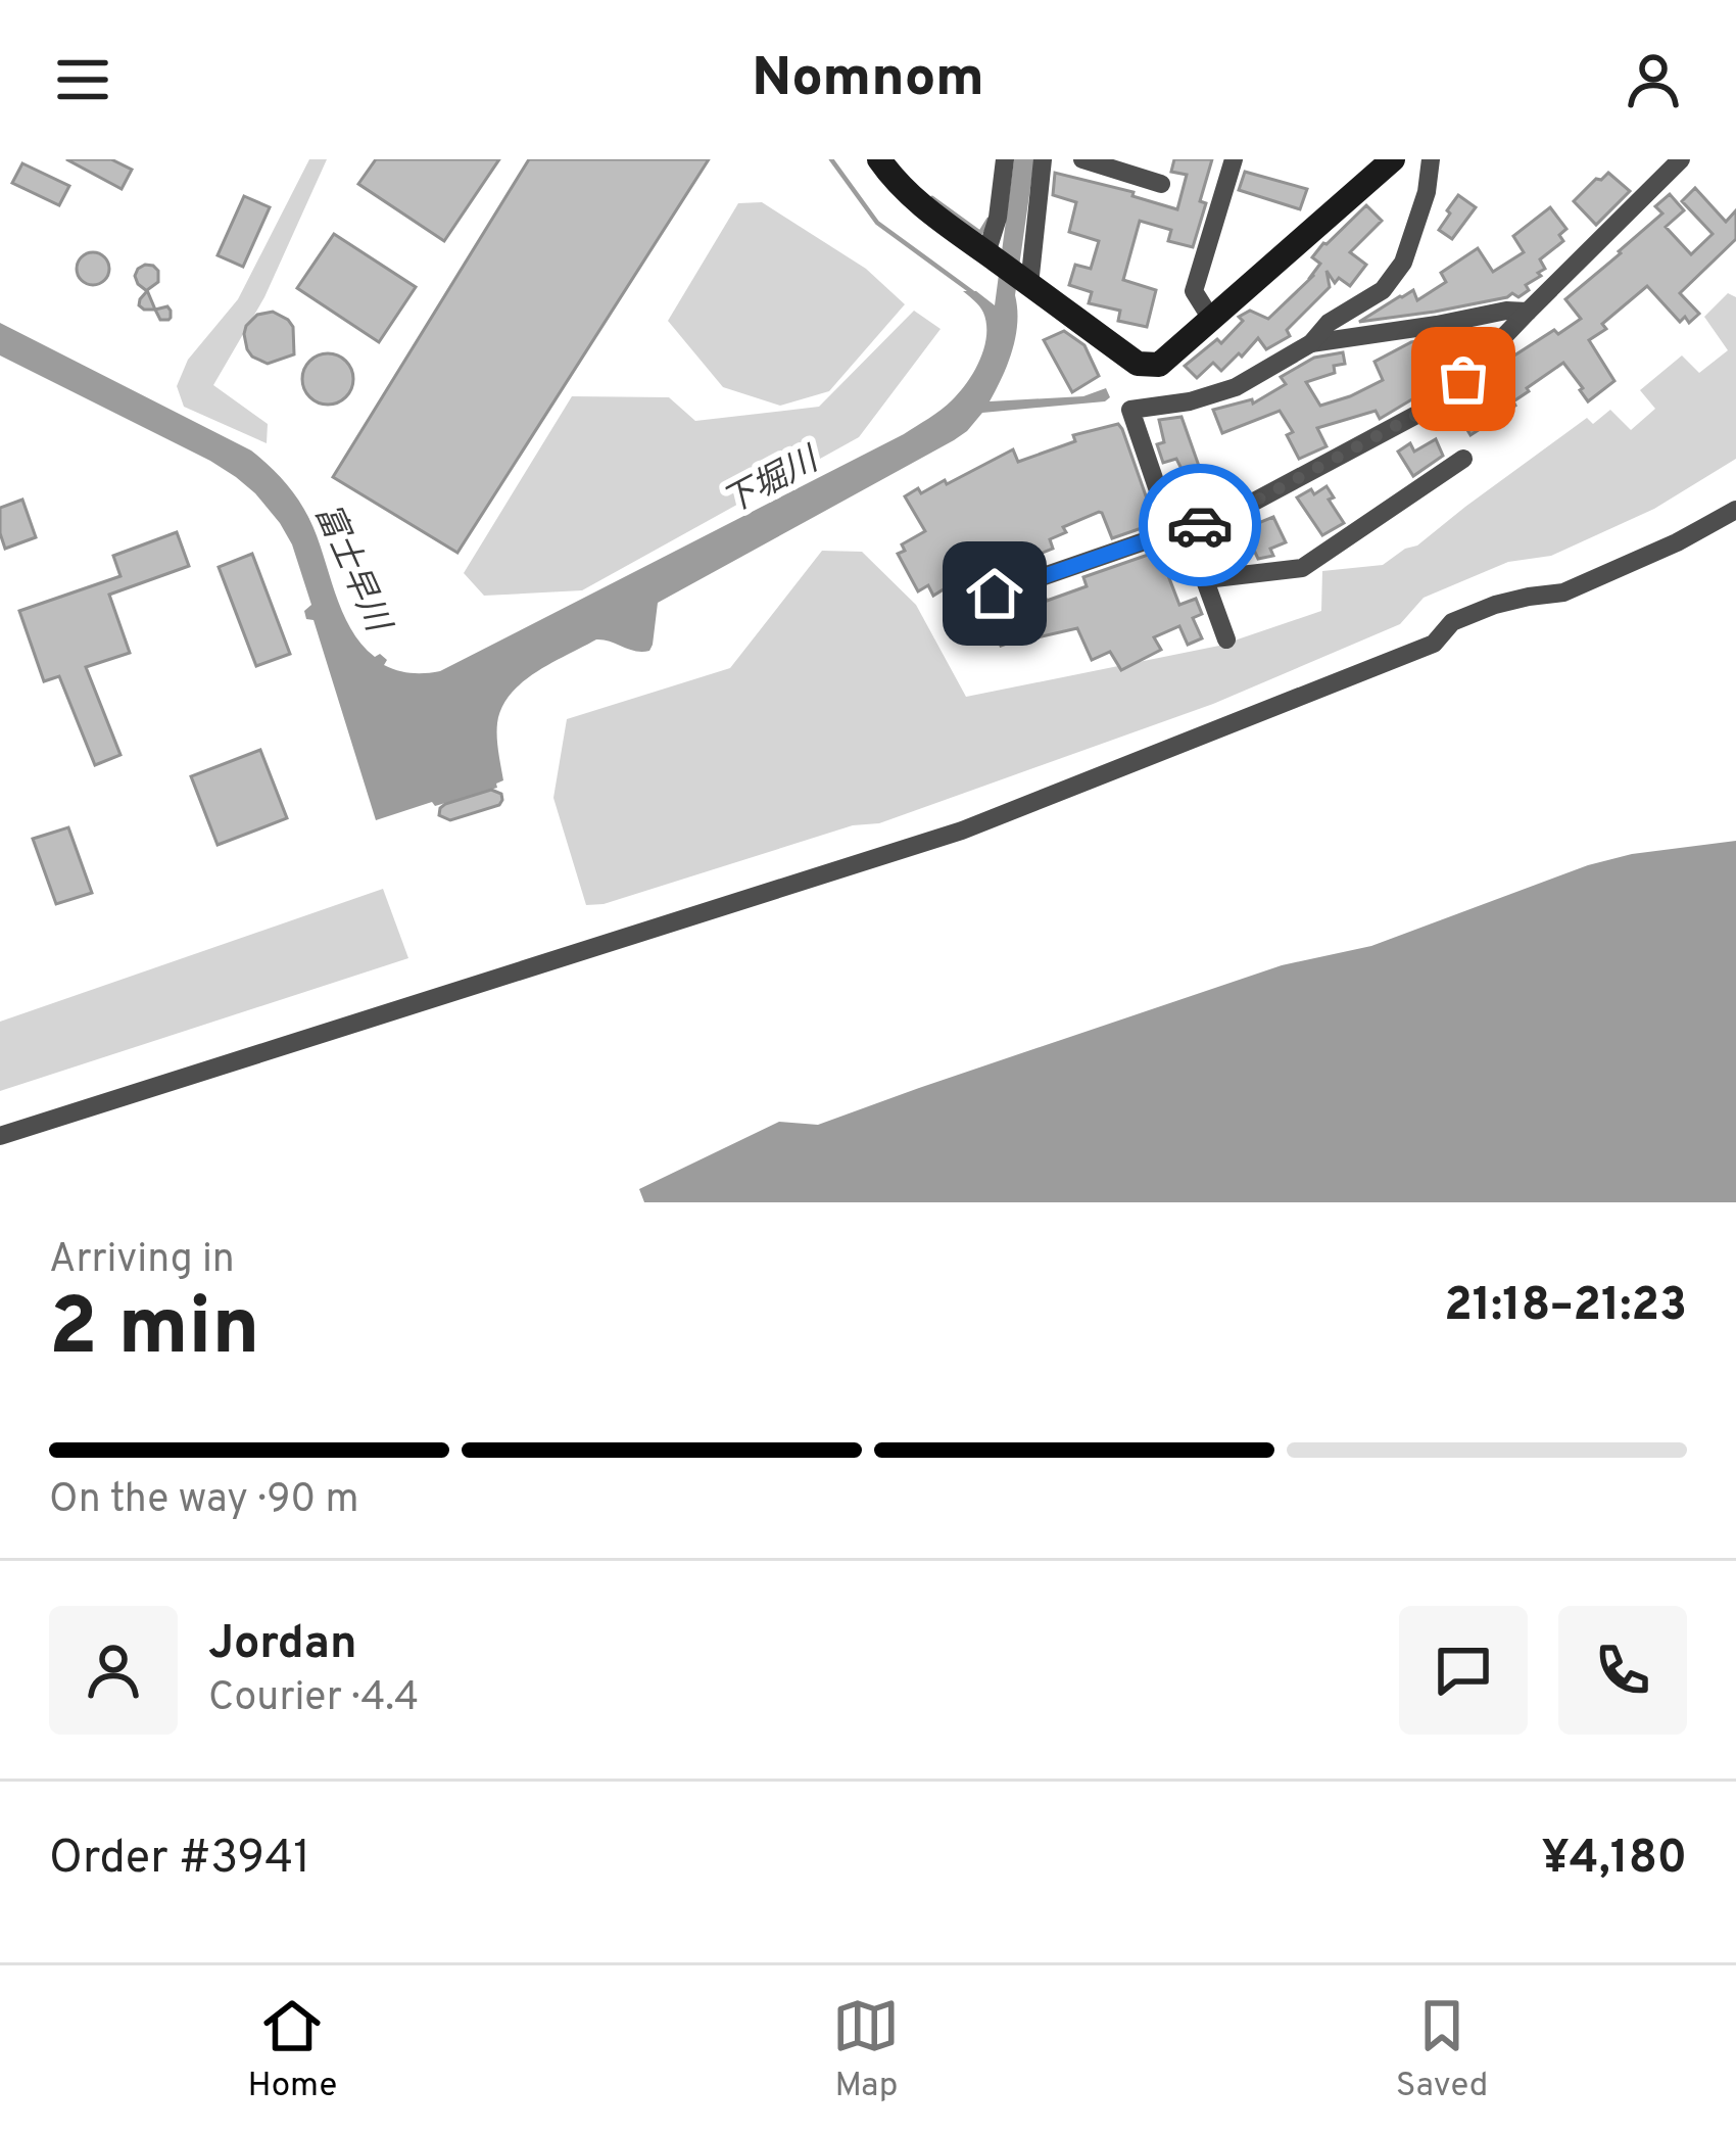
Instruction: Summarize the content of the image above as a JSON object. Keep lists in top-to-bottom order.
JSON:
{
  "water": ["下堀川", "富士早川"],
  "page": {
    "header": "Nomnom",
    "heading": ["2 min", "Arriving in", "21:18–21:23"],
    "panel": [
      "Jordan",
      "Courier · 4.4",
      "Order #3941",
      "¥4,180"
    ],
    "bar": "On the way · 90 m",
    "tabs": ["Home", "Map", "Saved"]
  }
}
